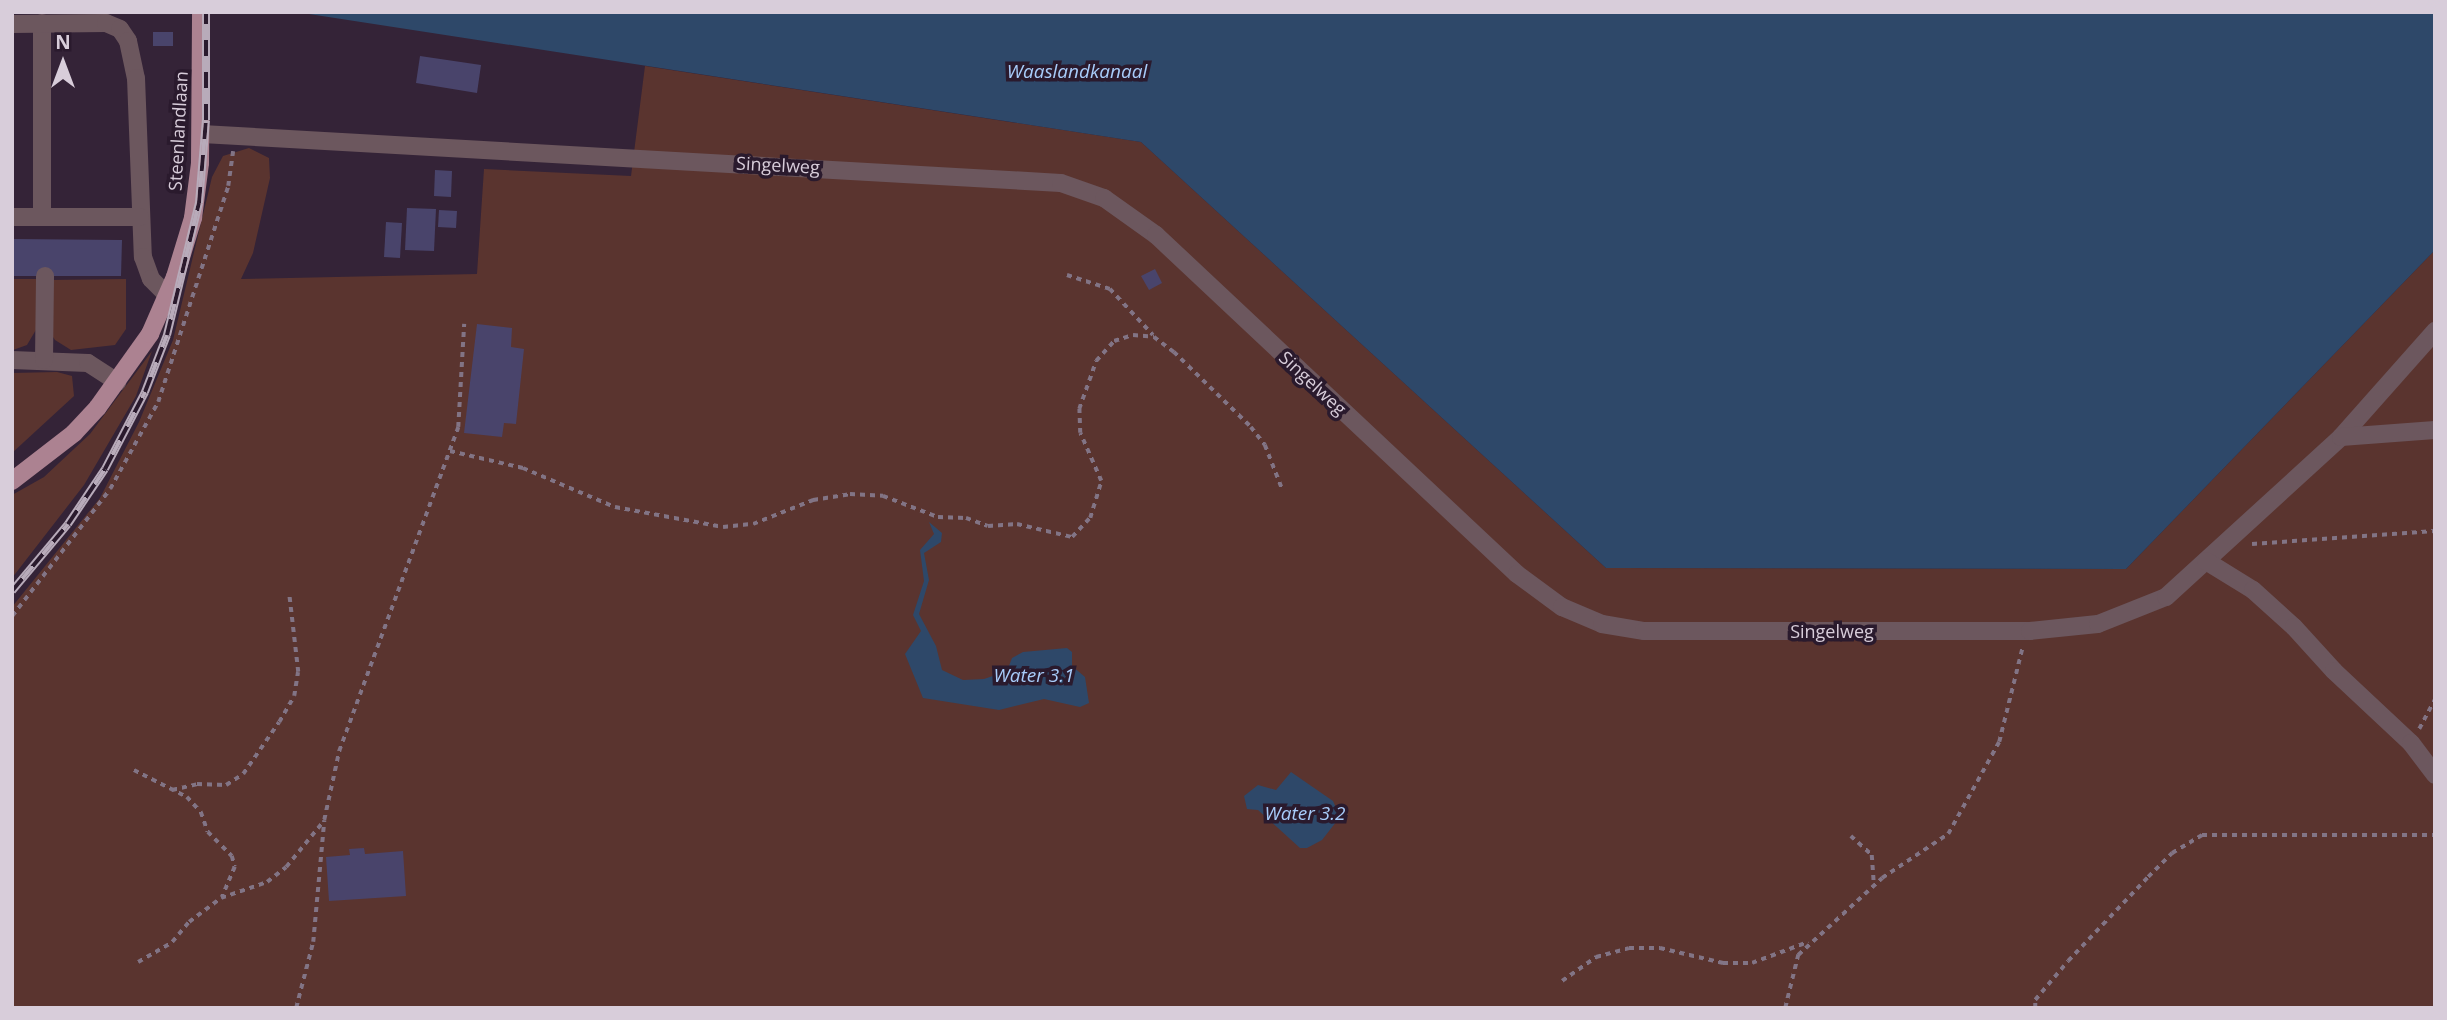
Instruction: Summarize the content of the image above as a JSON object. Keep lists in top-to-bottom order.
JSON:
{
  "streets": {
    "main road": ["Steenlandlaan"],
    "street": ["Singelweg"]
  },
  "crossings": [
    ["Steenlandlaan", "Singelweg"]
  ],
  "water": ["Waaslandkanaal", "Water 3.1", "Water 3.2"],
  "north": "top"
}
